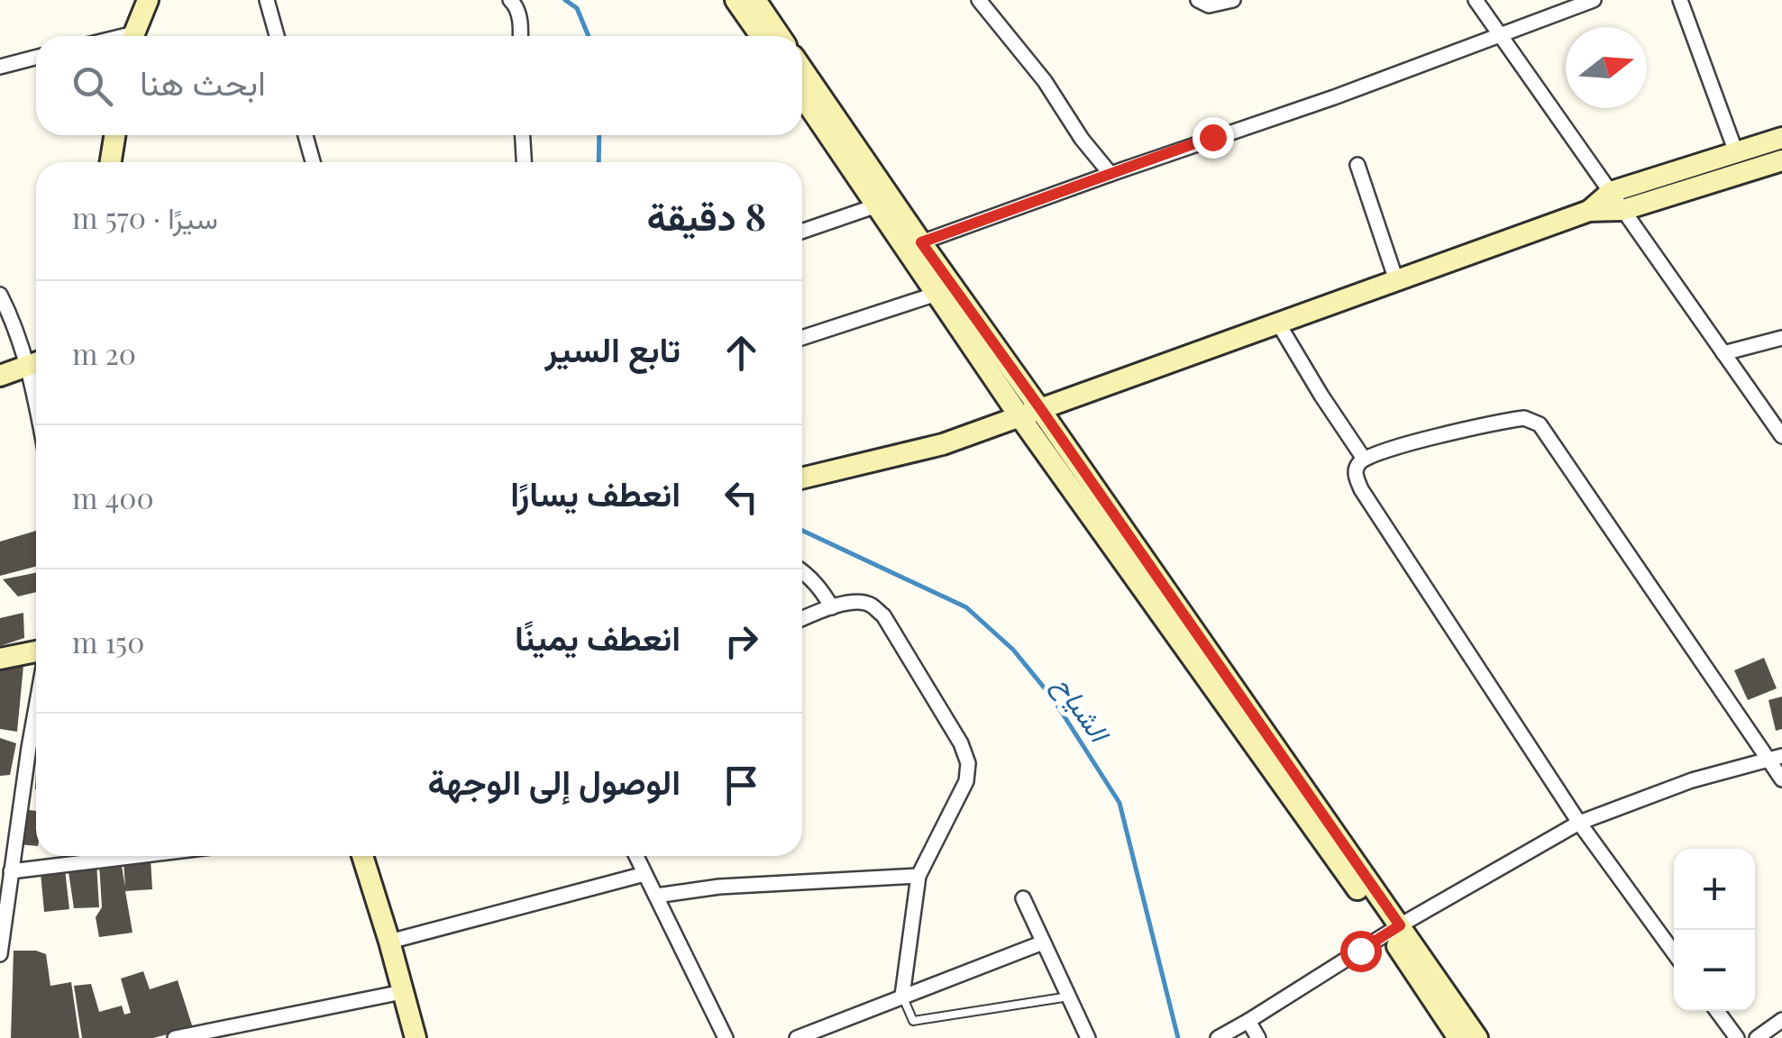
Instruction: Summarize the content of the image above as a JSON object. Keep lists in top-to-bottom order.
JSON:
{
  "water": ["الشياح"],
  "north": "right",
  "page": {
    "search": "ابحث هنا",
    "heading": ["8 دقيقة", "سيرًا · 570 m"],
    "list": [
      ["تابع السير", "20 m"],
      ["انعطف يسارًا", "400 m"],
      ["انعطف يمينًا", "150 m"],
      "الوصول إلى الوجهة"
    ],
    "map_buttons": ["+", "−"]
  }
}
